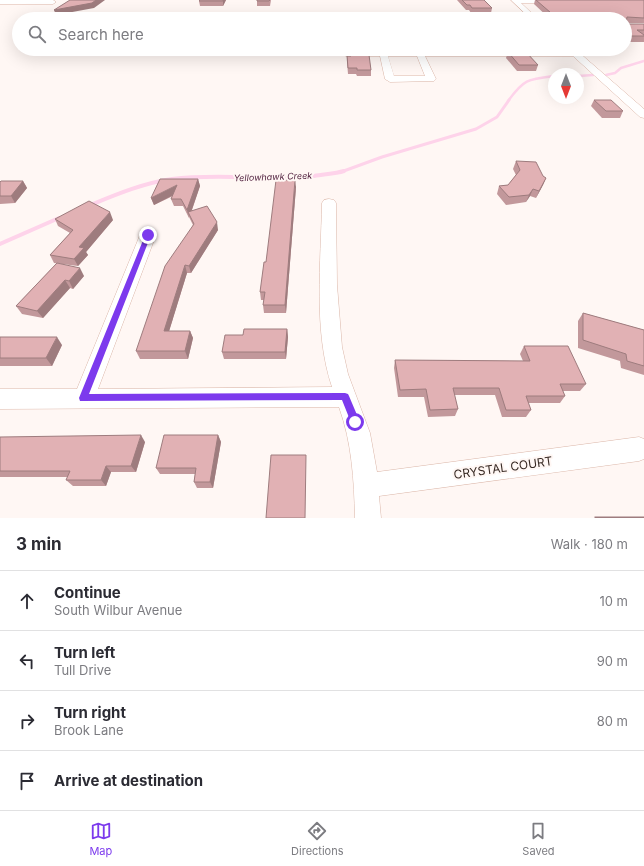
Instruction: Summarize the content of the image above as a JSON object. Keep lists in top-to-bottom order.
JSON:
{
  "streets": {
    "street": ["CRYSTAL COURT"]
  },
  "water": ["Yellowhawk Creek"],
  "north": "bottom",
  "page": {
    "search": "Search here",
    "heading": ["3 min", "Walk · 180 m"],
    "list": [
      ["Continue", "South Wilbur Avenue", "10 m"],
      ["Turn left", "Tull Drive", "90 m"],
      ["Turn right", "Brook Lane", "80 m"],
      "Arrive at destination"
    ],
    "nav": ["Map", "Directions", "Saved"]
  }
}
